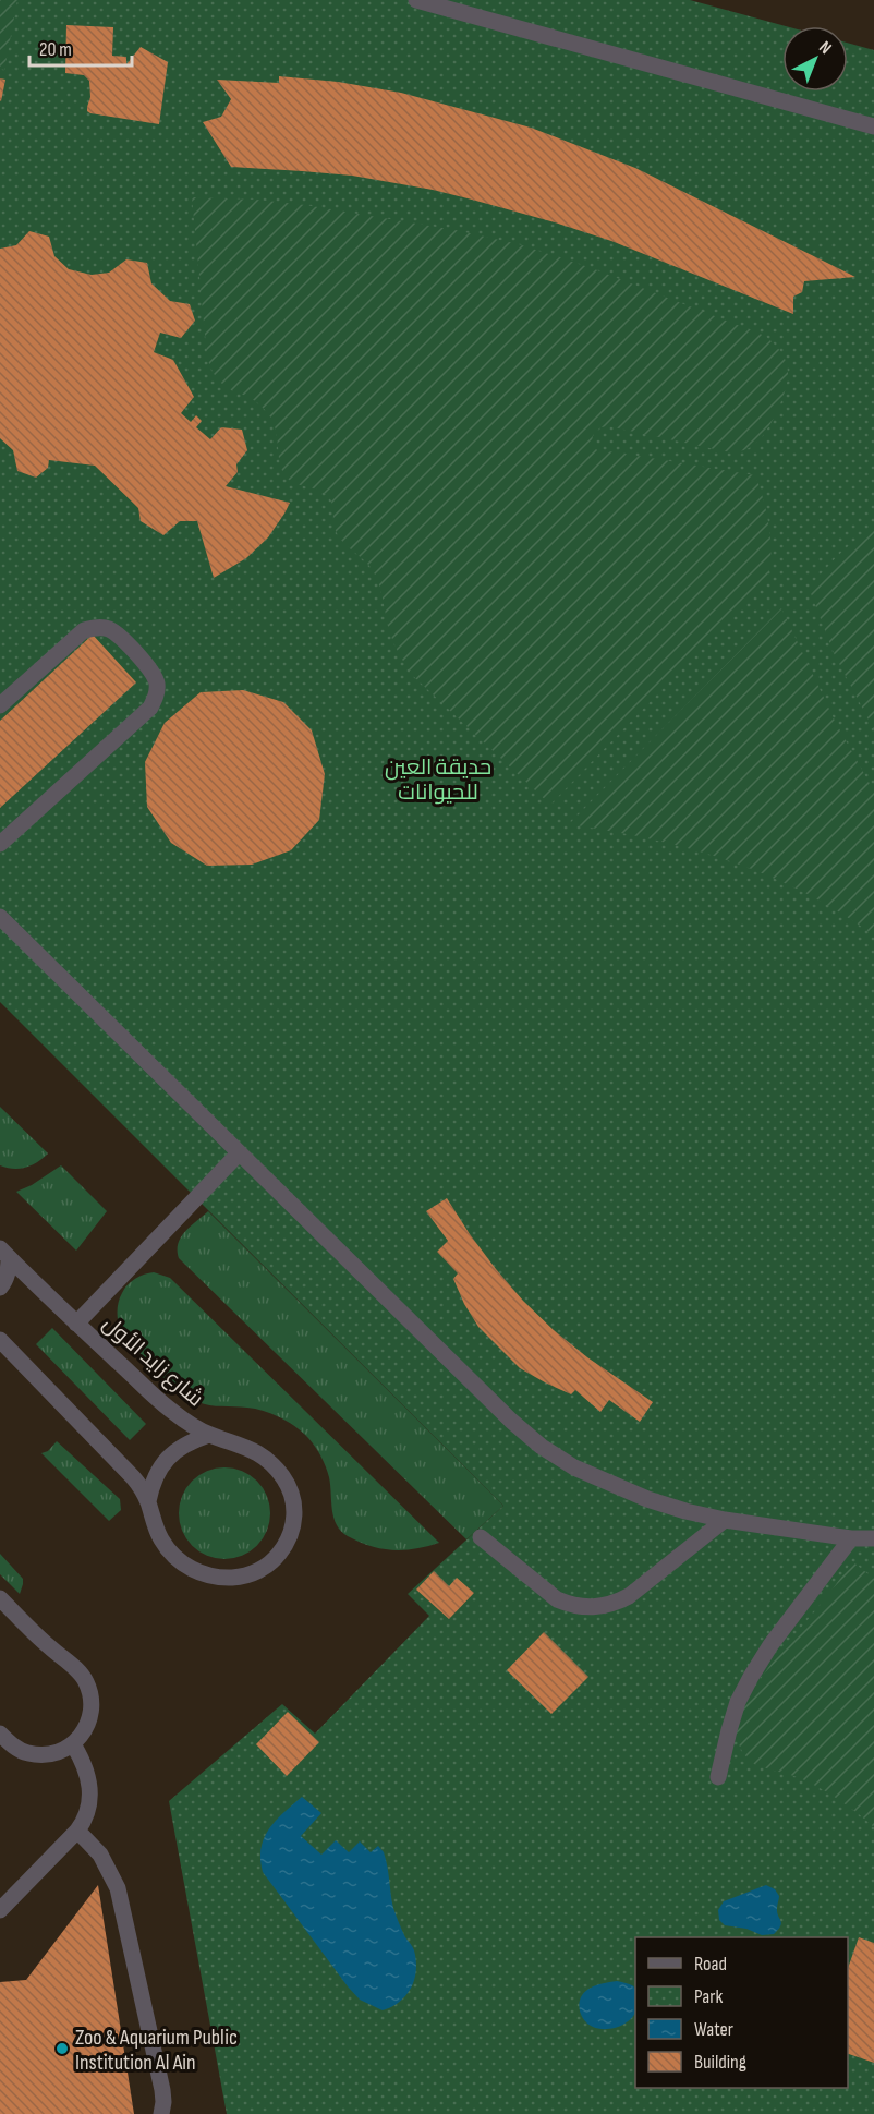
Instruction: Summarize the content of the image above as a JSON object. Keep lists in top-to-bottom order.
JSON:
{
  "streets": {
    "street": ["شارع زايد الأول"]
  },
  "parks": ["حديقة العين للحيوانات"],
  "places": ["Zoo & Aquarium Public Institution Al Ain"],
  "legend": [
    "Road",
    "Park",
    "Water",
    "Building"
  ],
  "scale_bar": "20 m",
  "north": "top right"
}
